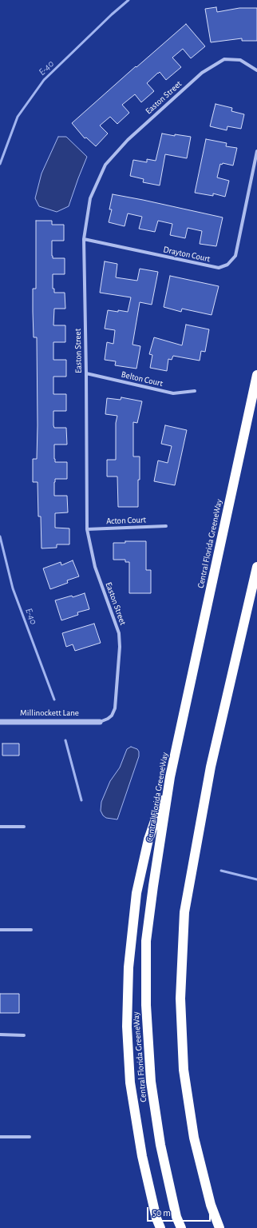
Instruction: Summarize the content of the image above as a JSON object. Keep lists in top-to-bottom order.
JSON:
{
  "streets": {
    "highway": ["Central Florida GreeneWay"],
    "street": [
      "Easton Street",
      "Drayton Court",
      "Belton Court",
      "Acton Court",
      "Millinockett Lane"
    ]
  },
  "crossings": [
    ["Easton Street", "Drayton Court"],
    ["Easton Street", "Belton Court"],
    ["Easton Street", "Acton Court"],
    ["Easton Street", "Millinockett Lane"]
  ],
  "water": ["E-40"],
  "scale_bar": "50 m"
}
